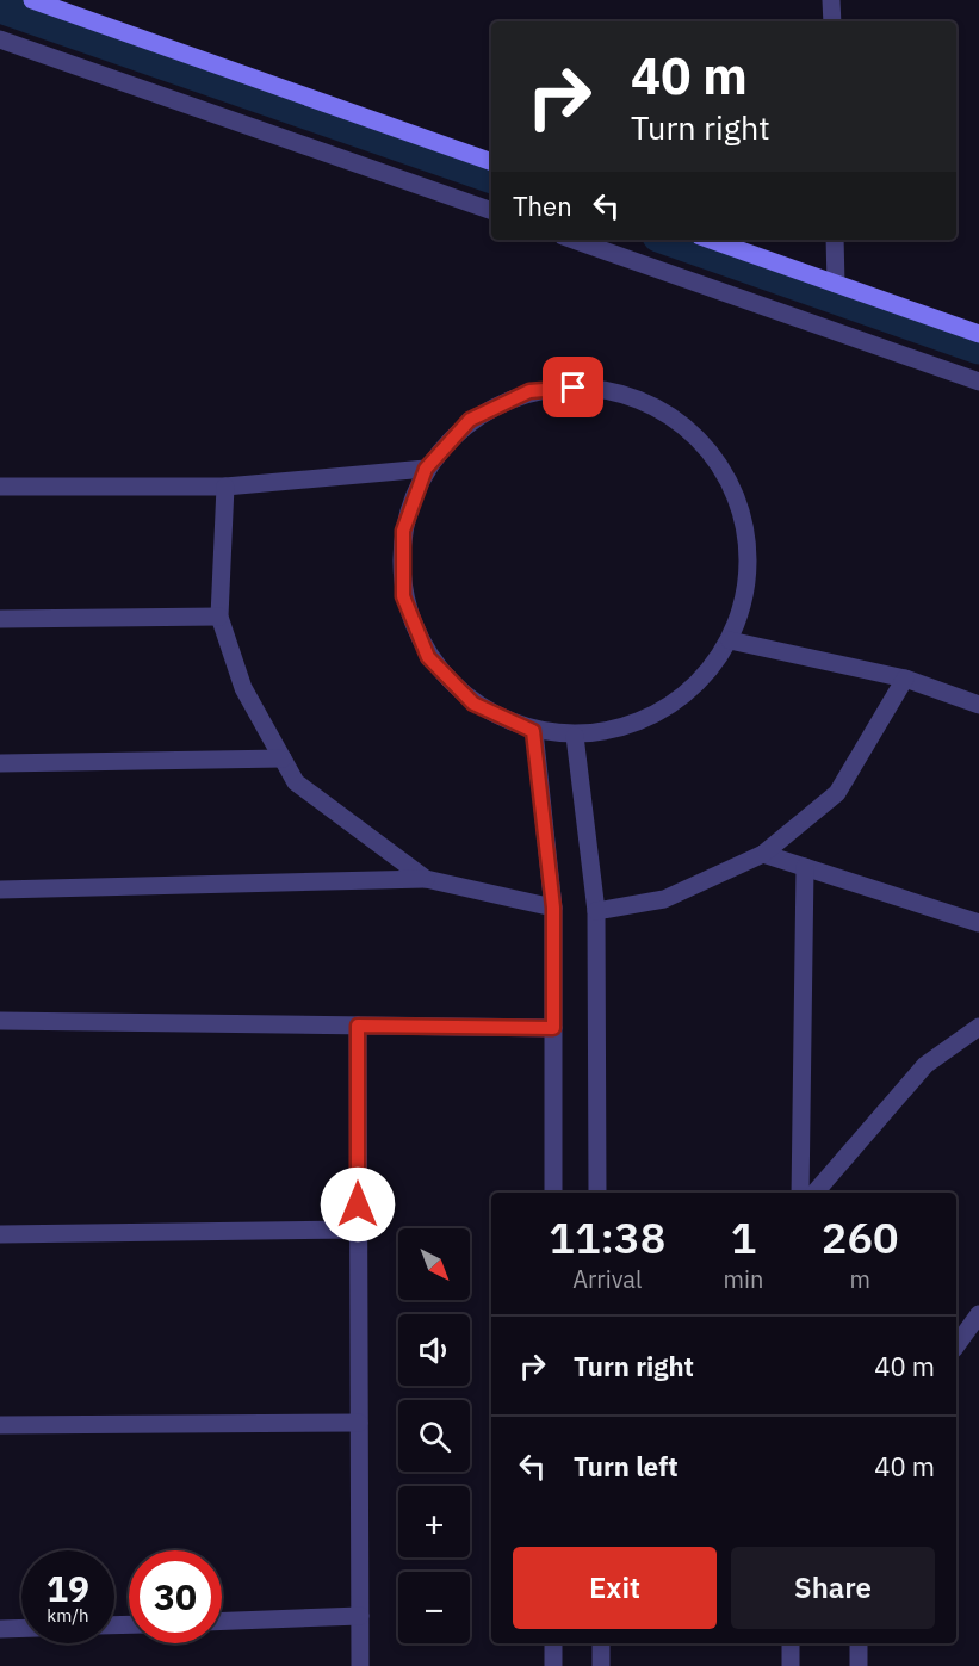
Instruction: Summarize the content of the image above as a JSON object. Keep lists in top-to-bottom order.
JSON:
{
  "north": "bottom right",
  "page": {
    "turn": ["40 m", "Turn right"],
    "then": "Then",
    "eta": [
      "11:38",
      "Arrival",
      "1",
      "min",
      "260",
      "m"
    ],
    "map_buttons": ["+", "−"],
    "list": [
      {
        "name": "Turn right",
        "value": "40 m"
      },
      {
        "name": "Turn left",
        "value": "40 m"
      }
    ],
    "buttons": ["Exit", "Share"],
    "speed": "19 km/h",
    "limit": "30"
  }
}
